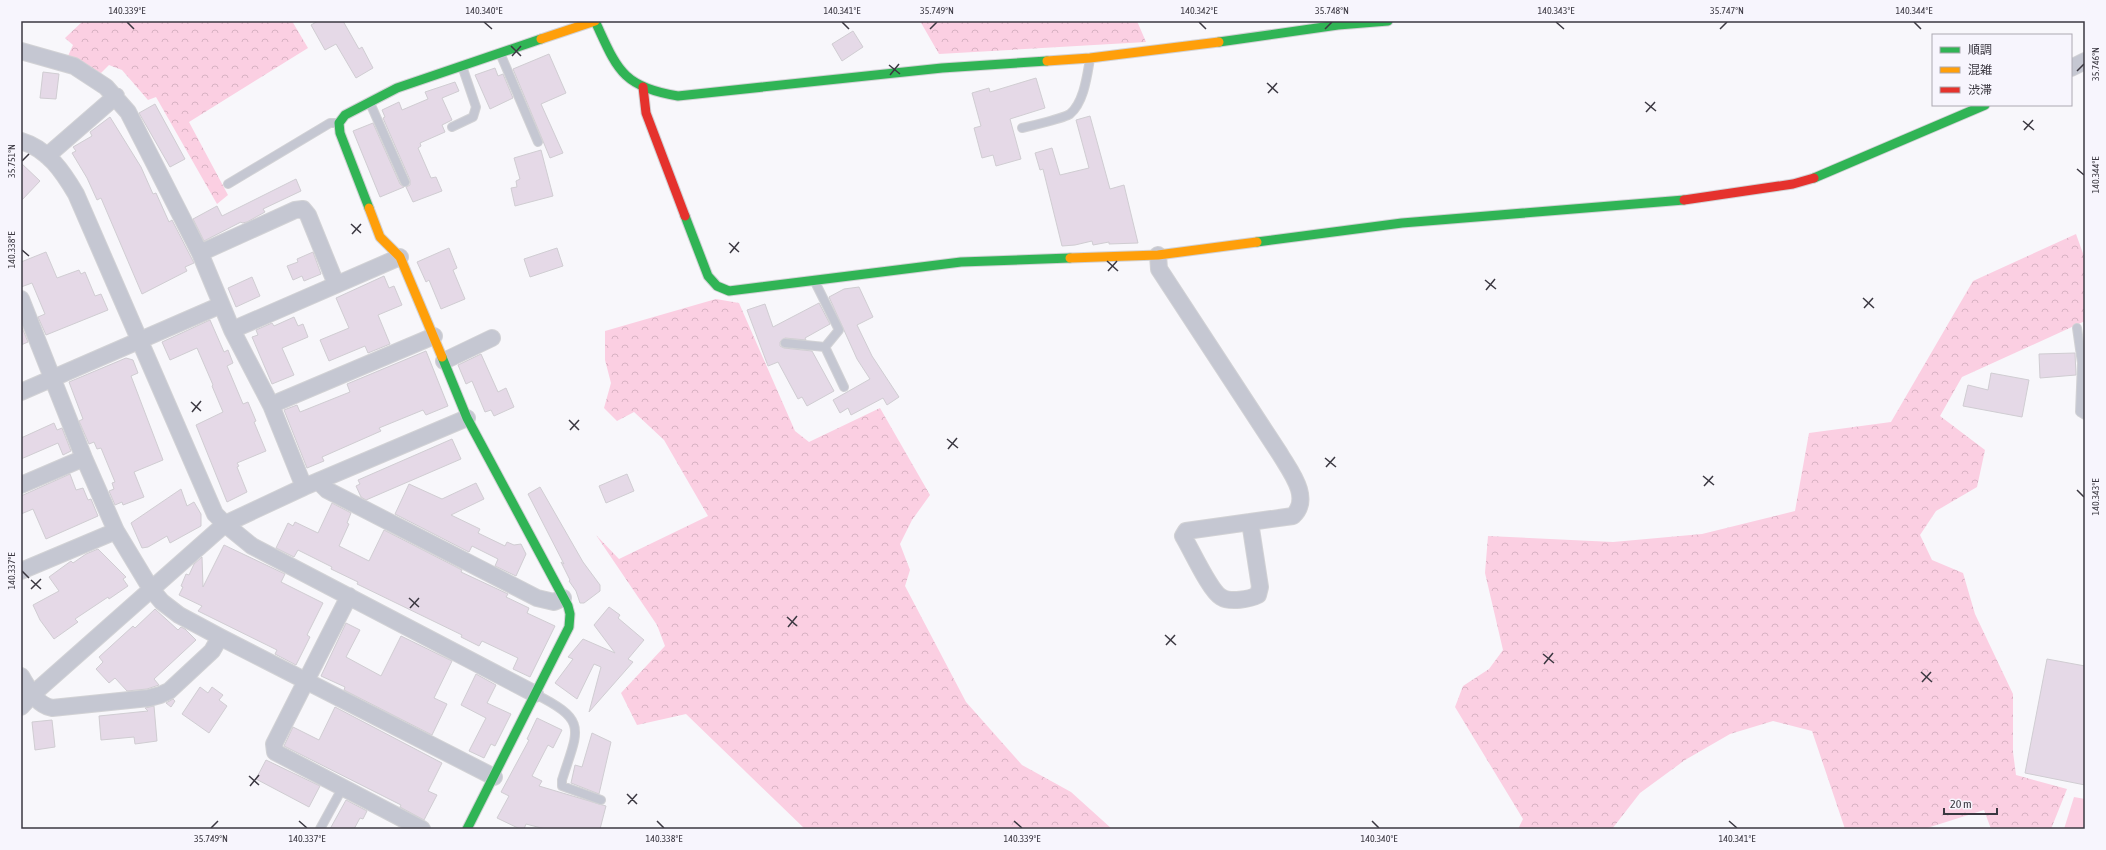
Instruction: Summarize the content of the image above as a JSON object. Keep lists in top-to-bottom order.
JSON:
{
  "legend": ["順調", "混雑", "渋滞"],
  "scale_bar": "20 m",
  "coordinates": [
    "140.339°E",
    "140.340°E",
    "140.341°E",
    "35.749°N",
    "140.342°E",
    "35.748°N",
    "140.343°E",
    "35.747°N",
    "140.344°E",
    "35.746°N",
    "35.751°N",
    "140.338°E",
    "140.337°E"
  ]
}
